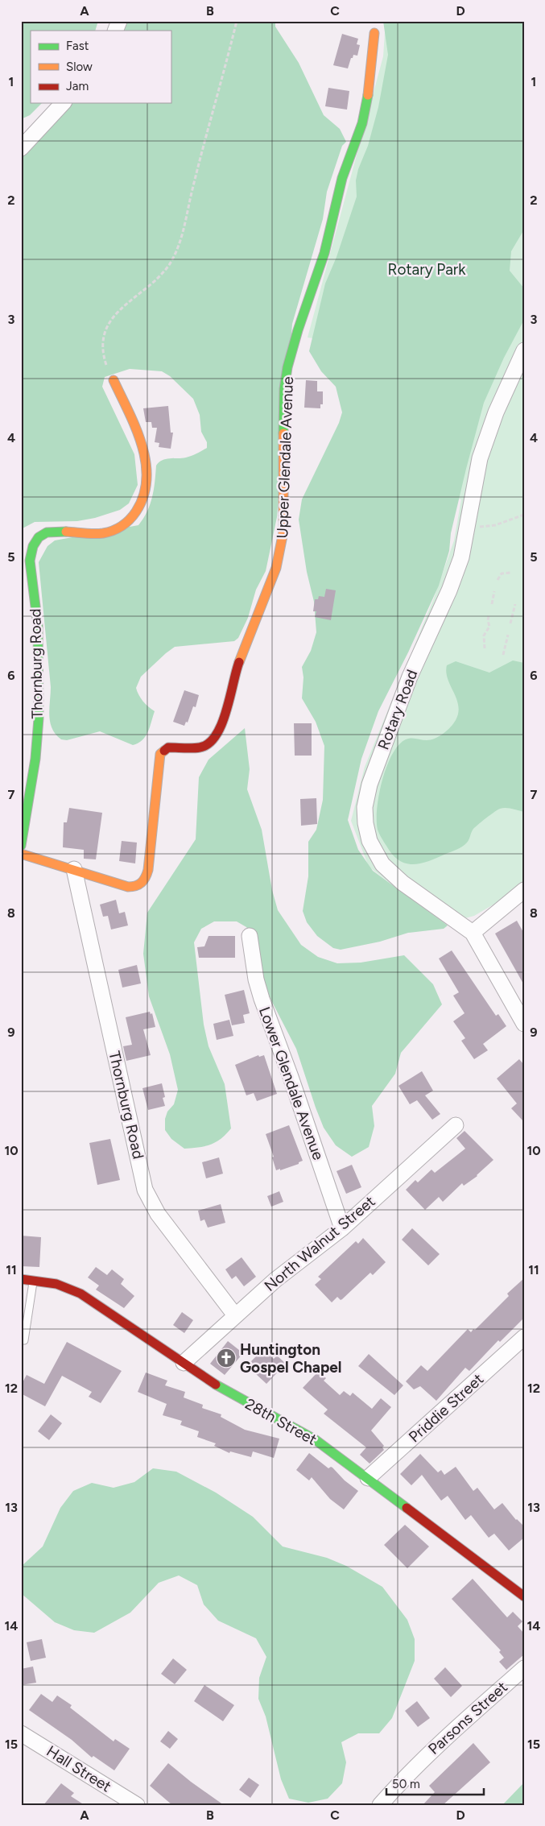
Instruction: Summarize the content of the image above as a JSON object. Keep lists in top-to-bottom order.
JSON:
{
  "streets": {
    "street": [
      "Upper Glendale Avenue",
      "Thornburg Road",
      "Rotary Road",
      "Lower Glendale Avenue",
      "North Walnut Street",
      "Priddie Street",
      "28th Street",
      "Parsons Street",
      "Hall Street"
    ]
  },
  "crossings": [
    ["Upper Glendale Avenue", "Thornburg Road"],
    ["Thornburg Road", "North Walnut Street"],
    ["Lower Glendale Avenue", "North Walnut Street"],
    ["North Walnut Street", "28th Street"],
    ["Priddie Street", "28th Street"]
  ],
  "parks": ["Rotary Park"],
  "places": {
    "church": ["Huntington Gospel Chapel"]
  },
  "legend": ["Fast", "Slow", "Jam"],
  "scale_bar": "50 m",
  "grid": {
    "columns": [
      "A",
      "B",
      "C",
      "D"
    ],
    "rows": [
      "1",
      "2",
      "3",
      "4",
      "5",
      "6",
      "7",
      "8",
      "9",
      "10",
      "11",
      "12",
      "13",
      "14",
      "15"
    ]
  }
}
